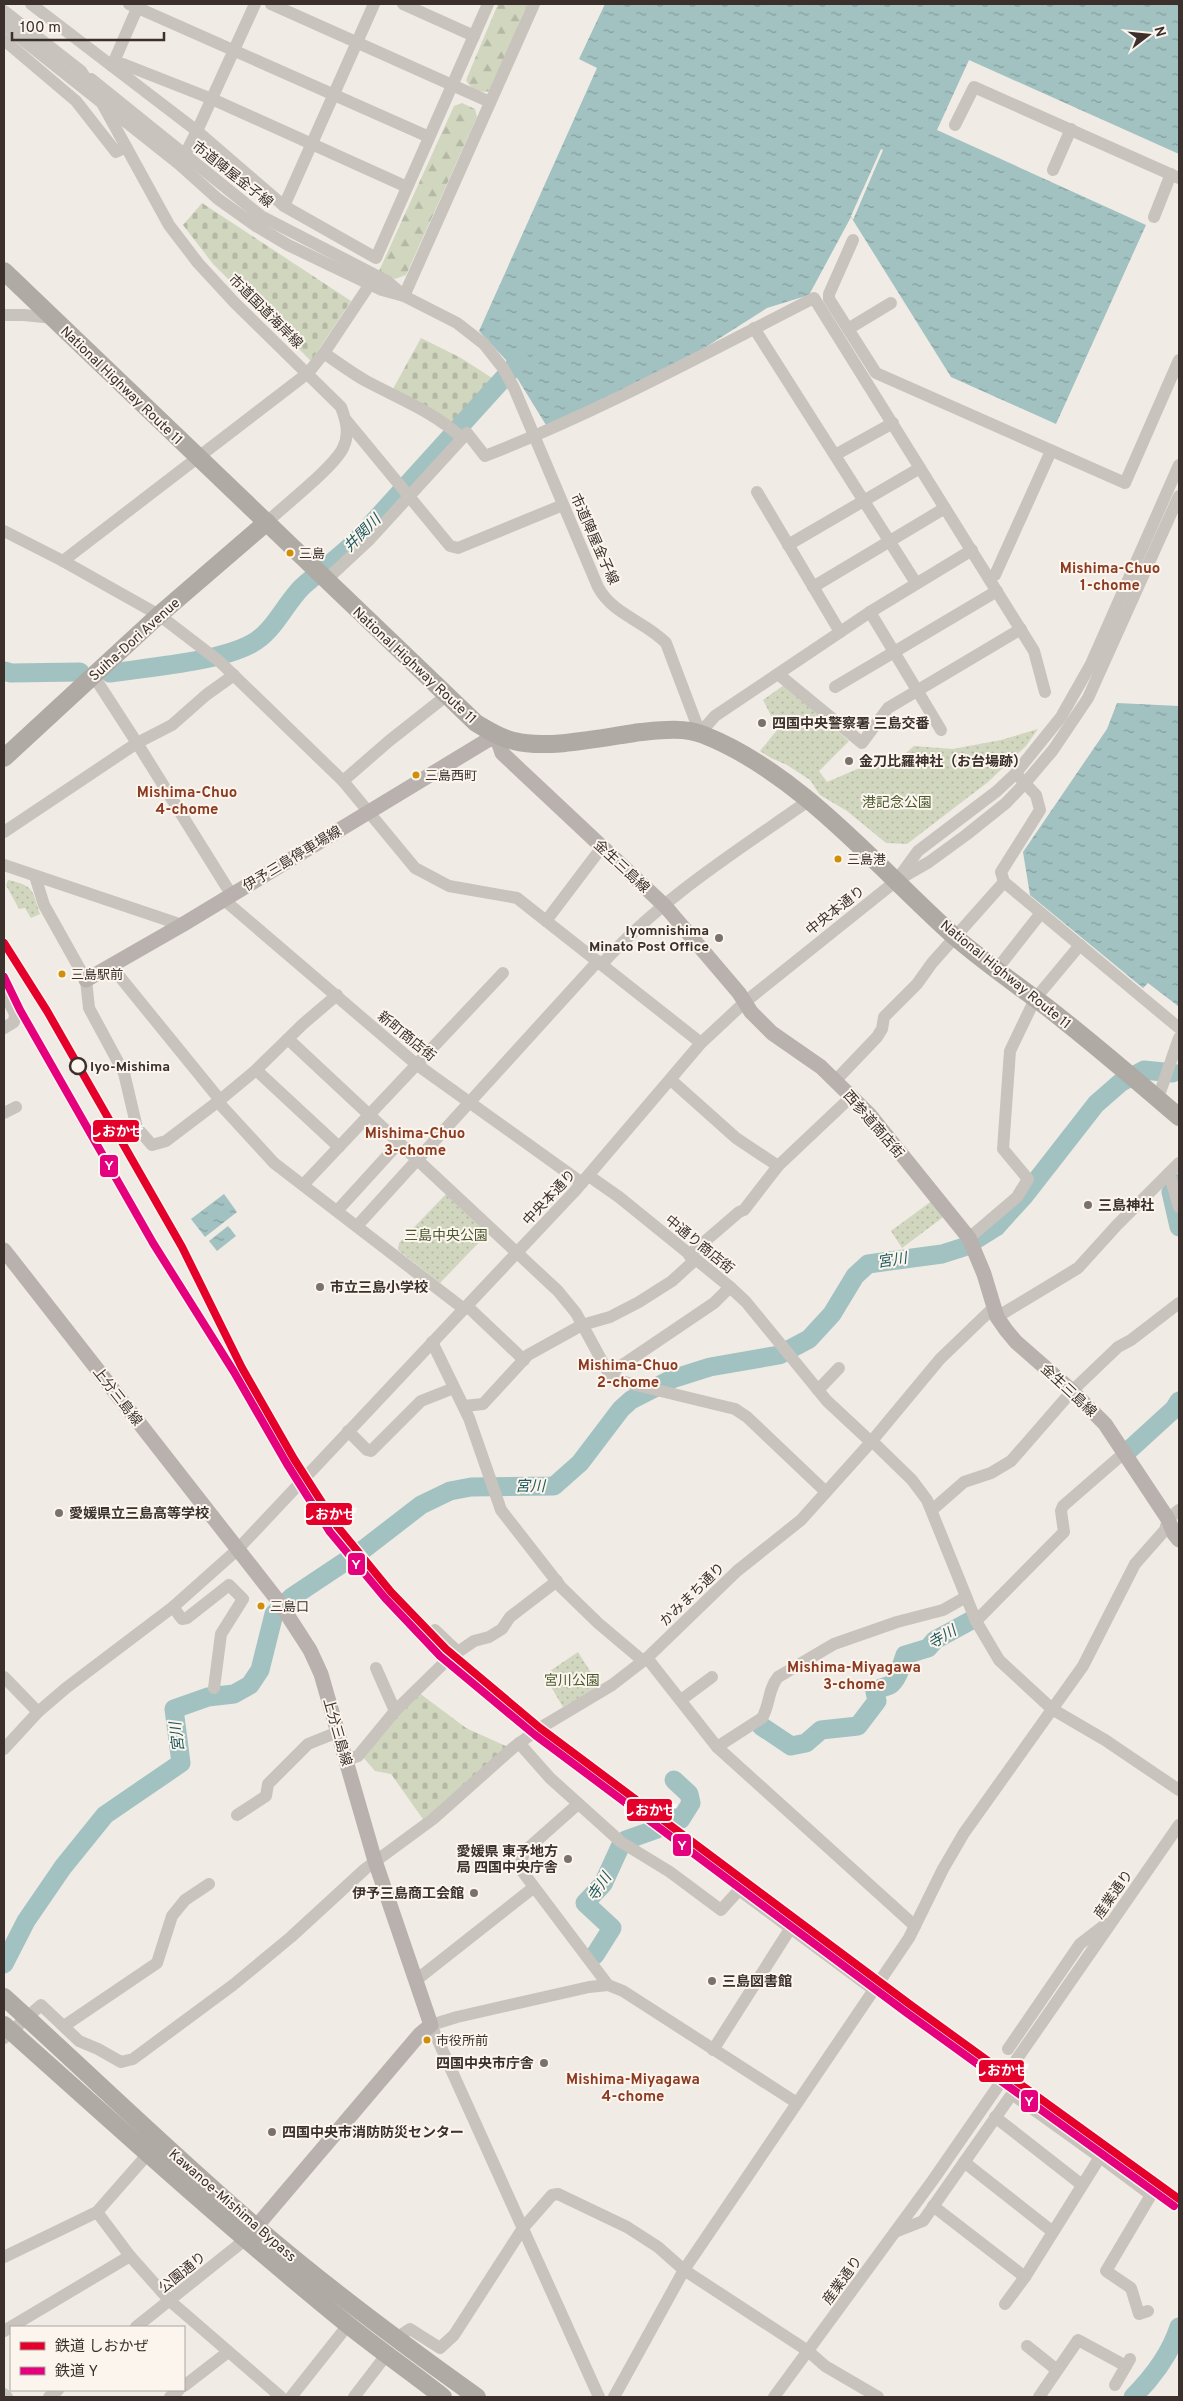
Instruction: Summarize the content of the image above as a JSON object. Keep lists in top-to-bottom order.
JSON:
{
  "streets": {
    "highway": ["National Highway Route 11", "Suiha-Dori Avenue", "Kawanoe-Mishima Bypass"],
    "main road": [
      "伊予三島停車場線",
      "金生三島線",
      "西参道商店街",
      "上分三島線"
    ],
    "street": [
      "市道陣屋金子線",
      "市道国道海岸線",
      "中央本通り",
      "新町商店街",
      "中通り商店街",
      "かみまち通り",
      "産業通り",
      "公園通り"
    ]
  },
  "crossings": [
    ["市道陣屋金子線", "市道国道海岸線"],
    ["市道陣屋金子線", "National Highway Route 11"],
    ["National Highway Route 11", "Suiha-Dori Avenue"],
    ["National Highway Route 11", "伊予三島停車場線"],
    ["National Highway Route 11", "金生三島線"],
    ["National Highway Route 11", "中央本通り"],
    ["Suiha-Dori Avenue", "新町商店街"],
    ["伊予三島停車場線", "金生三島線"],
    ["伊予三島停車場線", "新町商店街"],
    ["金生三島線", "中央本通り"],
    ["金生三島線", "西参道商店街"],
    ["金生三島線", "かみまち通り"],
    ["中央本通り", "新町商店街"],
    ["中央本通り", "西参道商店街"],
    ["中央本通り", "中通り商店街"],
    ["中央本通り", "上分三島線"],
    ["新町商店街", "中通り商店街"],
    ["中通り商店街", "かみまち通り"],
    ["上分三島線", "かみまち通り"],
    ["かみまち通り", "Kawanoe-Mishima Bypass"],
    ["Kawanoe-Mishima Bypass", "公園通り"]
  ],
  "districts": [
    "Mishima-Chuo 1-chome",
    "Mishima-Chuo 4-chome",
    "Mishima-Chuo 3-chome",
    "Mishima-Chuo 2-chome",
    "Mishima-Miyagawa 3-chome",
    "Mishima-Miyagawa 4-chome"
  ],
  "water": ["井関川", "宮川", "寺川"],
  "parks": ["港記念公園", "三島中央公園", "宮川公園"],
  "places": [
    "三島",
    "四国中央警察署 三島交番",
    "金刀比羅神社（お台場跡）",
    "三島西町",
    "三島港",
    "Iyomnishima Minato Post Office",
    "三島駅前",
    "Iyo-Mishima",
    "三島神社",
    "市立三島小学校",
    "愛媛県立三島高等学校",
    "三島口",
    "愛媛県 東予地方 局 四国中央庁舎",
    "伊予三島商工会館",
    "三島図書館",
    "市役所前",
    "四国中央市庁舎",
    "四国中央市消防防災センター"
  ],
  "lines": ["rail line しおかぜ", "rail line Y"],
  "legend": ["鉄道 しおかぜ", "鉄道 Y"],
  "scale_bar": "100 m",
  "north": "right"
}
